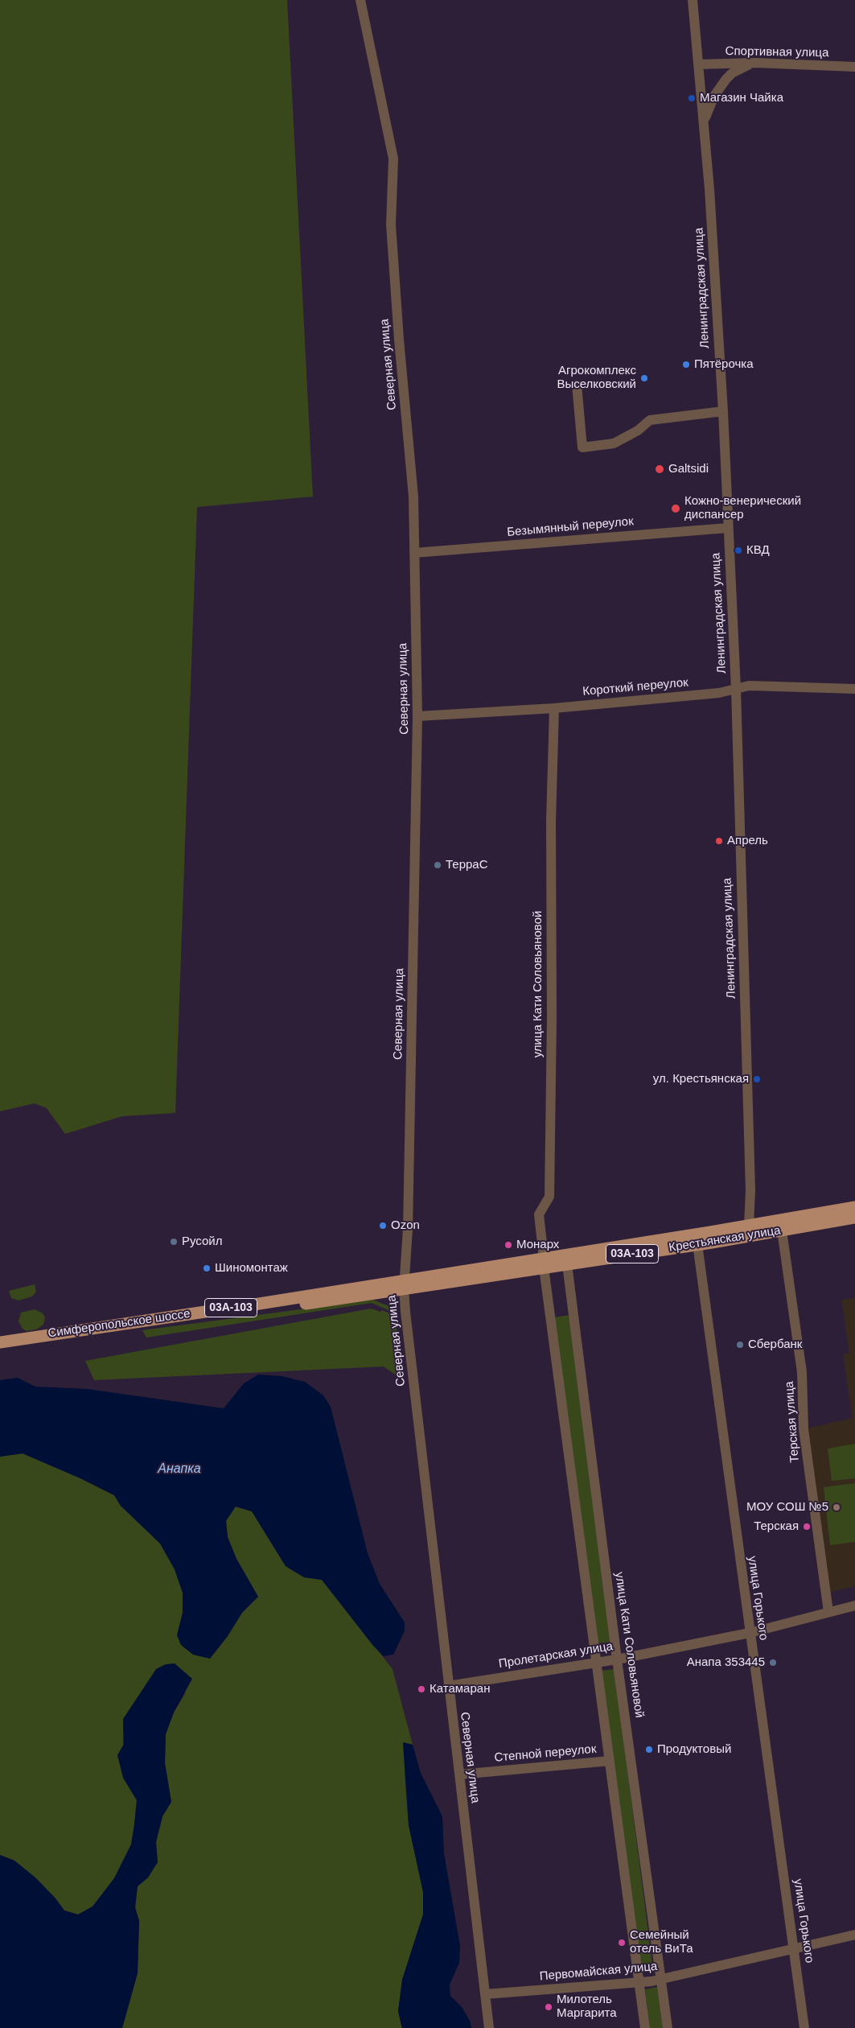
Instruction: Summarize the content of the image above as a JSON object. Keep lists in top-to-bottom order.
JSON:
{
  "streets": {
    "main road": ["Крестьянская улица", "03А-103", "Симферопольское шоссе"],
    "street": [
      "Спортивная улица",
      "Ленинградская улица",
      "Северная улица",
      "Безымянный переулок",
      "Короткий переулок",
      "улица Кати Соловьяновой",
      "Терская улица",
      "улица Горького",
      "Пролетарская улица",
      "Степной переулок",
      "Первомайская улица"
    ]
  },
  "crossings": [
    ["Спортивная улица", "Ленинградская улица"],
    ["Ленинградская улица", "Безымянный переулок"],
    ["Ленинградская улица", "Короткий переулок"],
    ["Ленинградская улица", "Крестьянская улица"],
    ["Северная улица", "Безымянный переулок"],
    ["Северная улица", "Короткий переулок"],
    ["Северная улица", "Крестьянская улица"],
    ["Северная улица", "Симферопольское шоссе"],
    ["Северная улица", "Пролетарская улица"],
    ["Северная улица", "Степной переулок"],
    ["Северная улица", "Первомайская улица"],
    ["Короткий переулок", "улица Кати Соловьяновой"],
    ["улица Кати Соловьяновой", "Крестьянская улица"],
    ["улица Кати Соловьяновой", "Пролетарская улица"],
    ["улица Кати Соловьяновой", "Степной переулок"],
    ["улица Кати Соловьяновой", "Первомайская улица"],
    ["Крестьянская улица", "Симферопольское шоссе"],
    ["Крестьянская улица", "Терская улица"],
    ["Крестьянская улица", "улица Горького"],
    ["Терская улица", "Пролетарская улица"],
    ["улица Горького", "Пролетарская улица"],
    ["улица Горького", "Первомайская улица"]
  ],
  "water": ["Анапка"],
  "places": [
    "Магазин Чайка",
    "Пятёрочка",
    "Агрокомплекс Выселковский",
    "Galtsidi",
    "Кожно-венерический диспансер",
    "КВД",
    "Апрель",
    "ТерраС",
    "ул. Крестьянская",
    "Ozon",
    "Русойл",
    "Монарх",
    "Шиномонтаж",
    "Сбербанк",
    "МОУ СОШ №5",
    "Терская",
    "Анапа 353445",
    "Катамаран",
    "Продуктовый",
    "Семейный отель ВиТа",
    "Милотель Маргарита"
  ]
}
